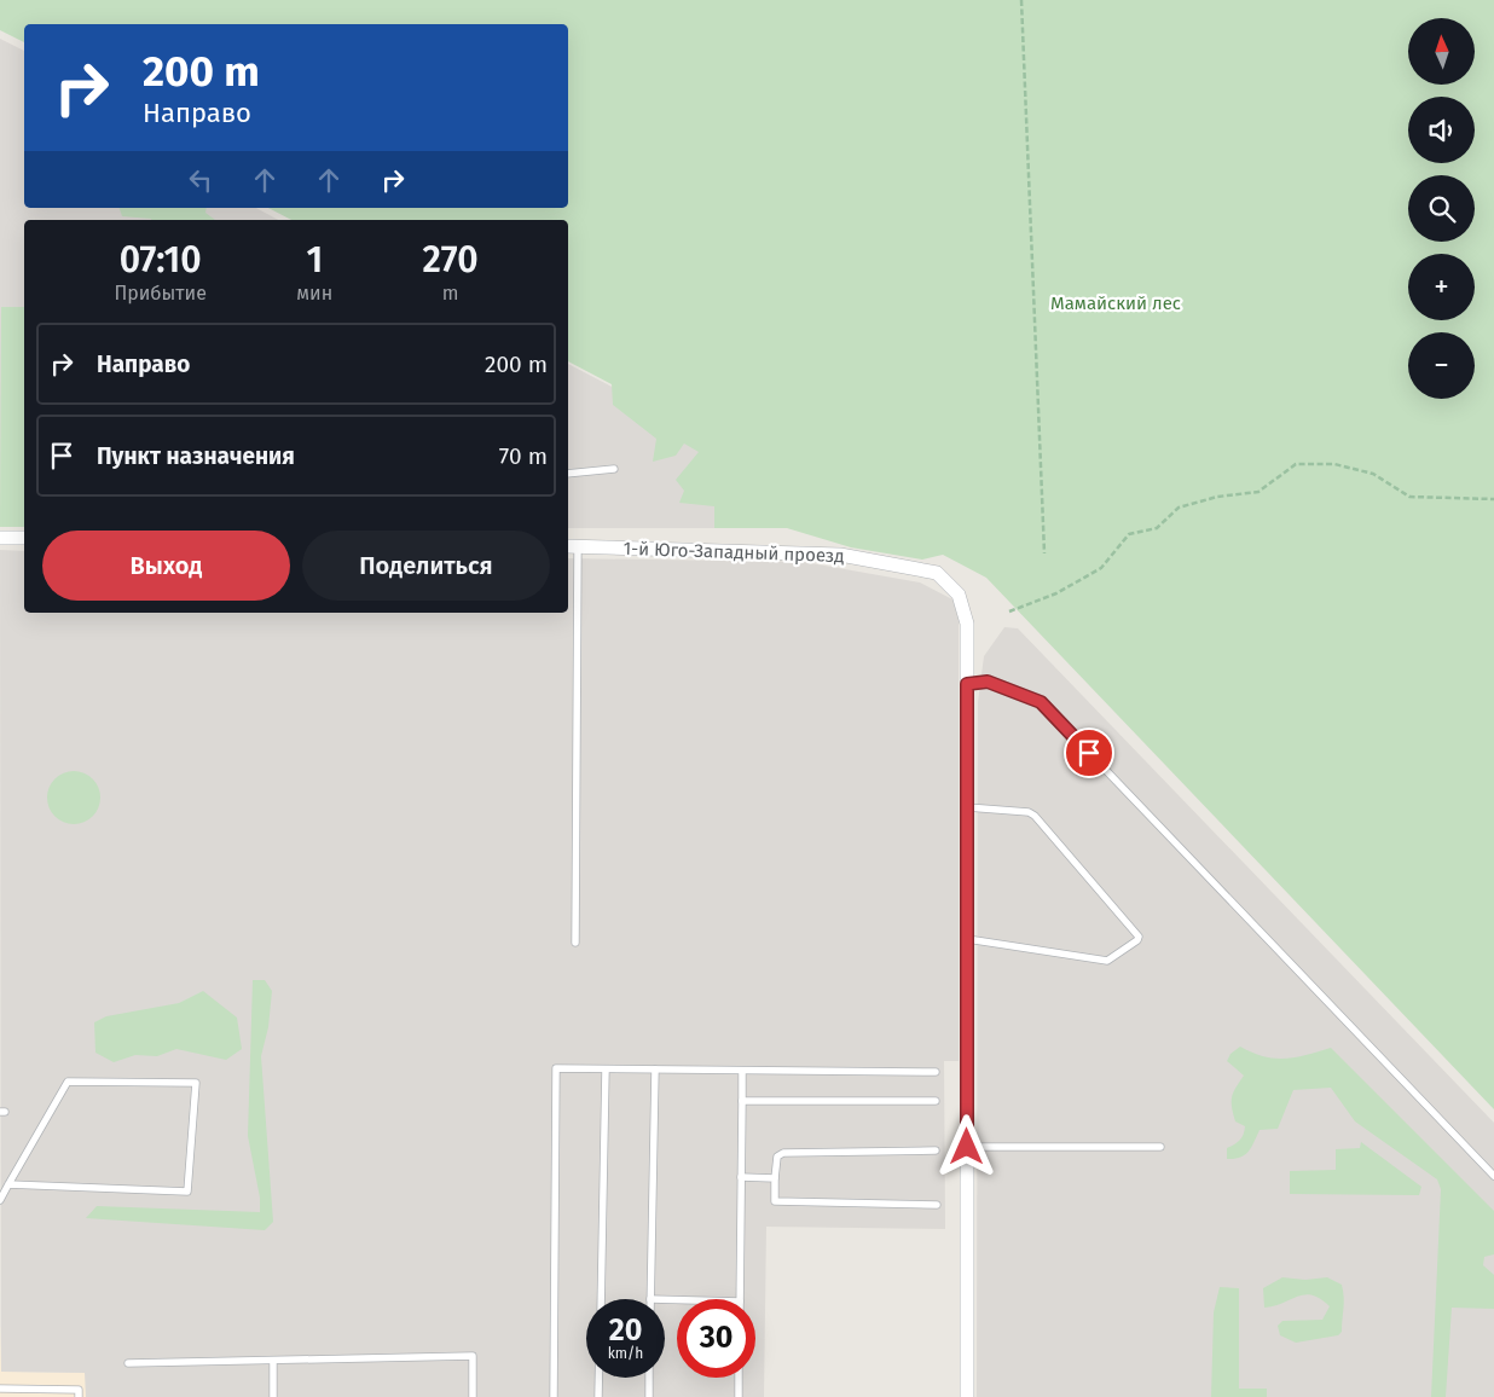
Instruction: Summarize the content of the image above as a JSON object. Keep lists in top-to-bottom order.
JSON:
{
  "streets": {
    "street": ["1-й Юго-Западный проезд"]
  },
  "parks": ["Мамайский лес"],
  "north": "top",
  "page": {
    "map_buttons": ["+", "−"],
    "turn": ["200 m", "Направо"],
    "eta": [
      "07:10",
      "Прибытие",
      "1",
      "мин",
      "270",
      "m"
    ],
    "list": [
      {
        "name": "Направо",
        "value": "200 m"
      },
      {
        "name": "Пункт назначения",
        "value": "70 m"
      }
    ],
    "buttons": ["Выход", "Поделиться"],
    "speed": "20 km/h",
    "limit": "30"
  }
}
